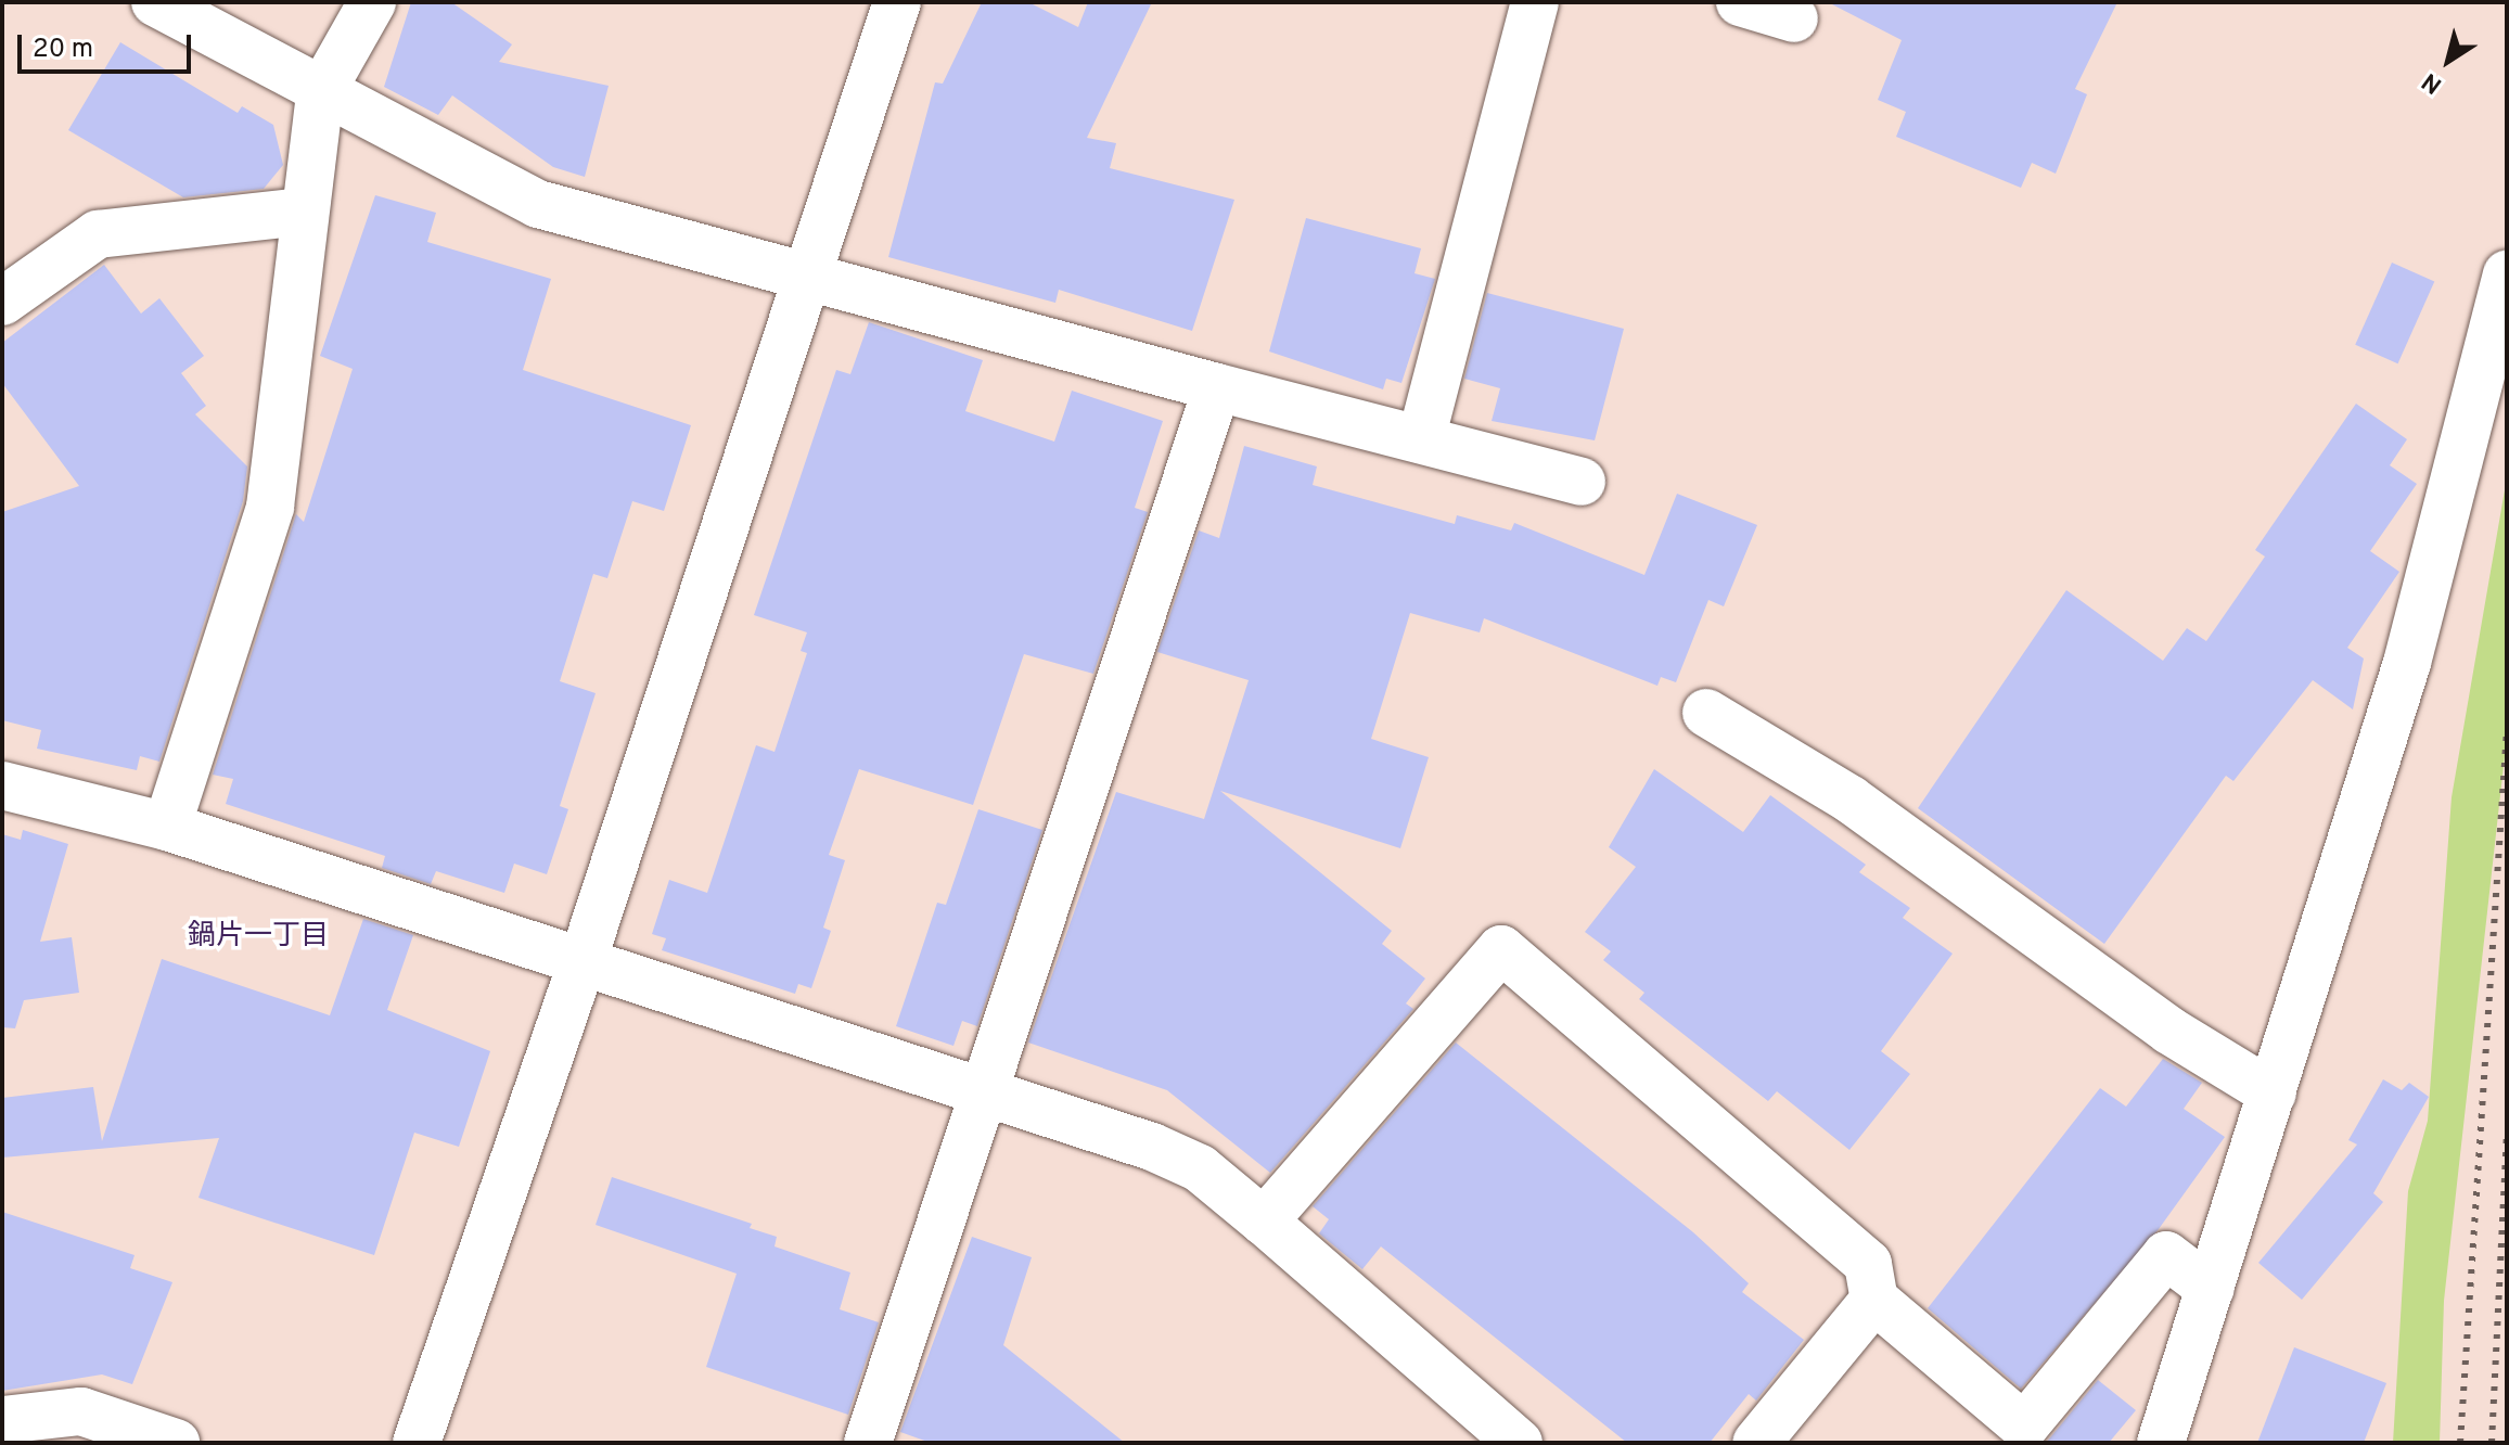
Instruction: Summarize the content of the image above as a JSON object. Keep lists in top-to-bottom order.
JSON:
{
  "districts": ["鍋片一丁目"],
  "scale_bar": "20 m",
  "north": "bottom left"
}
